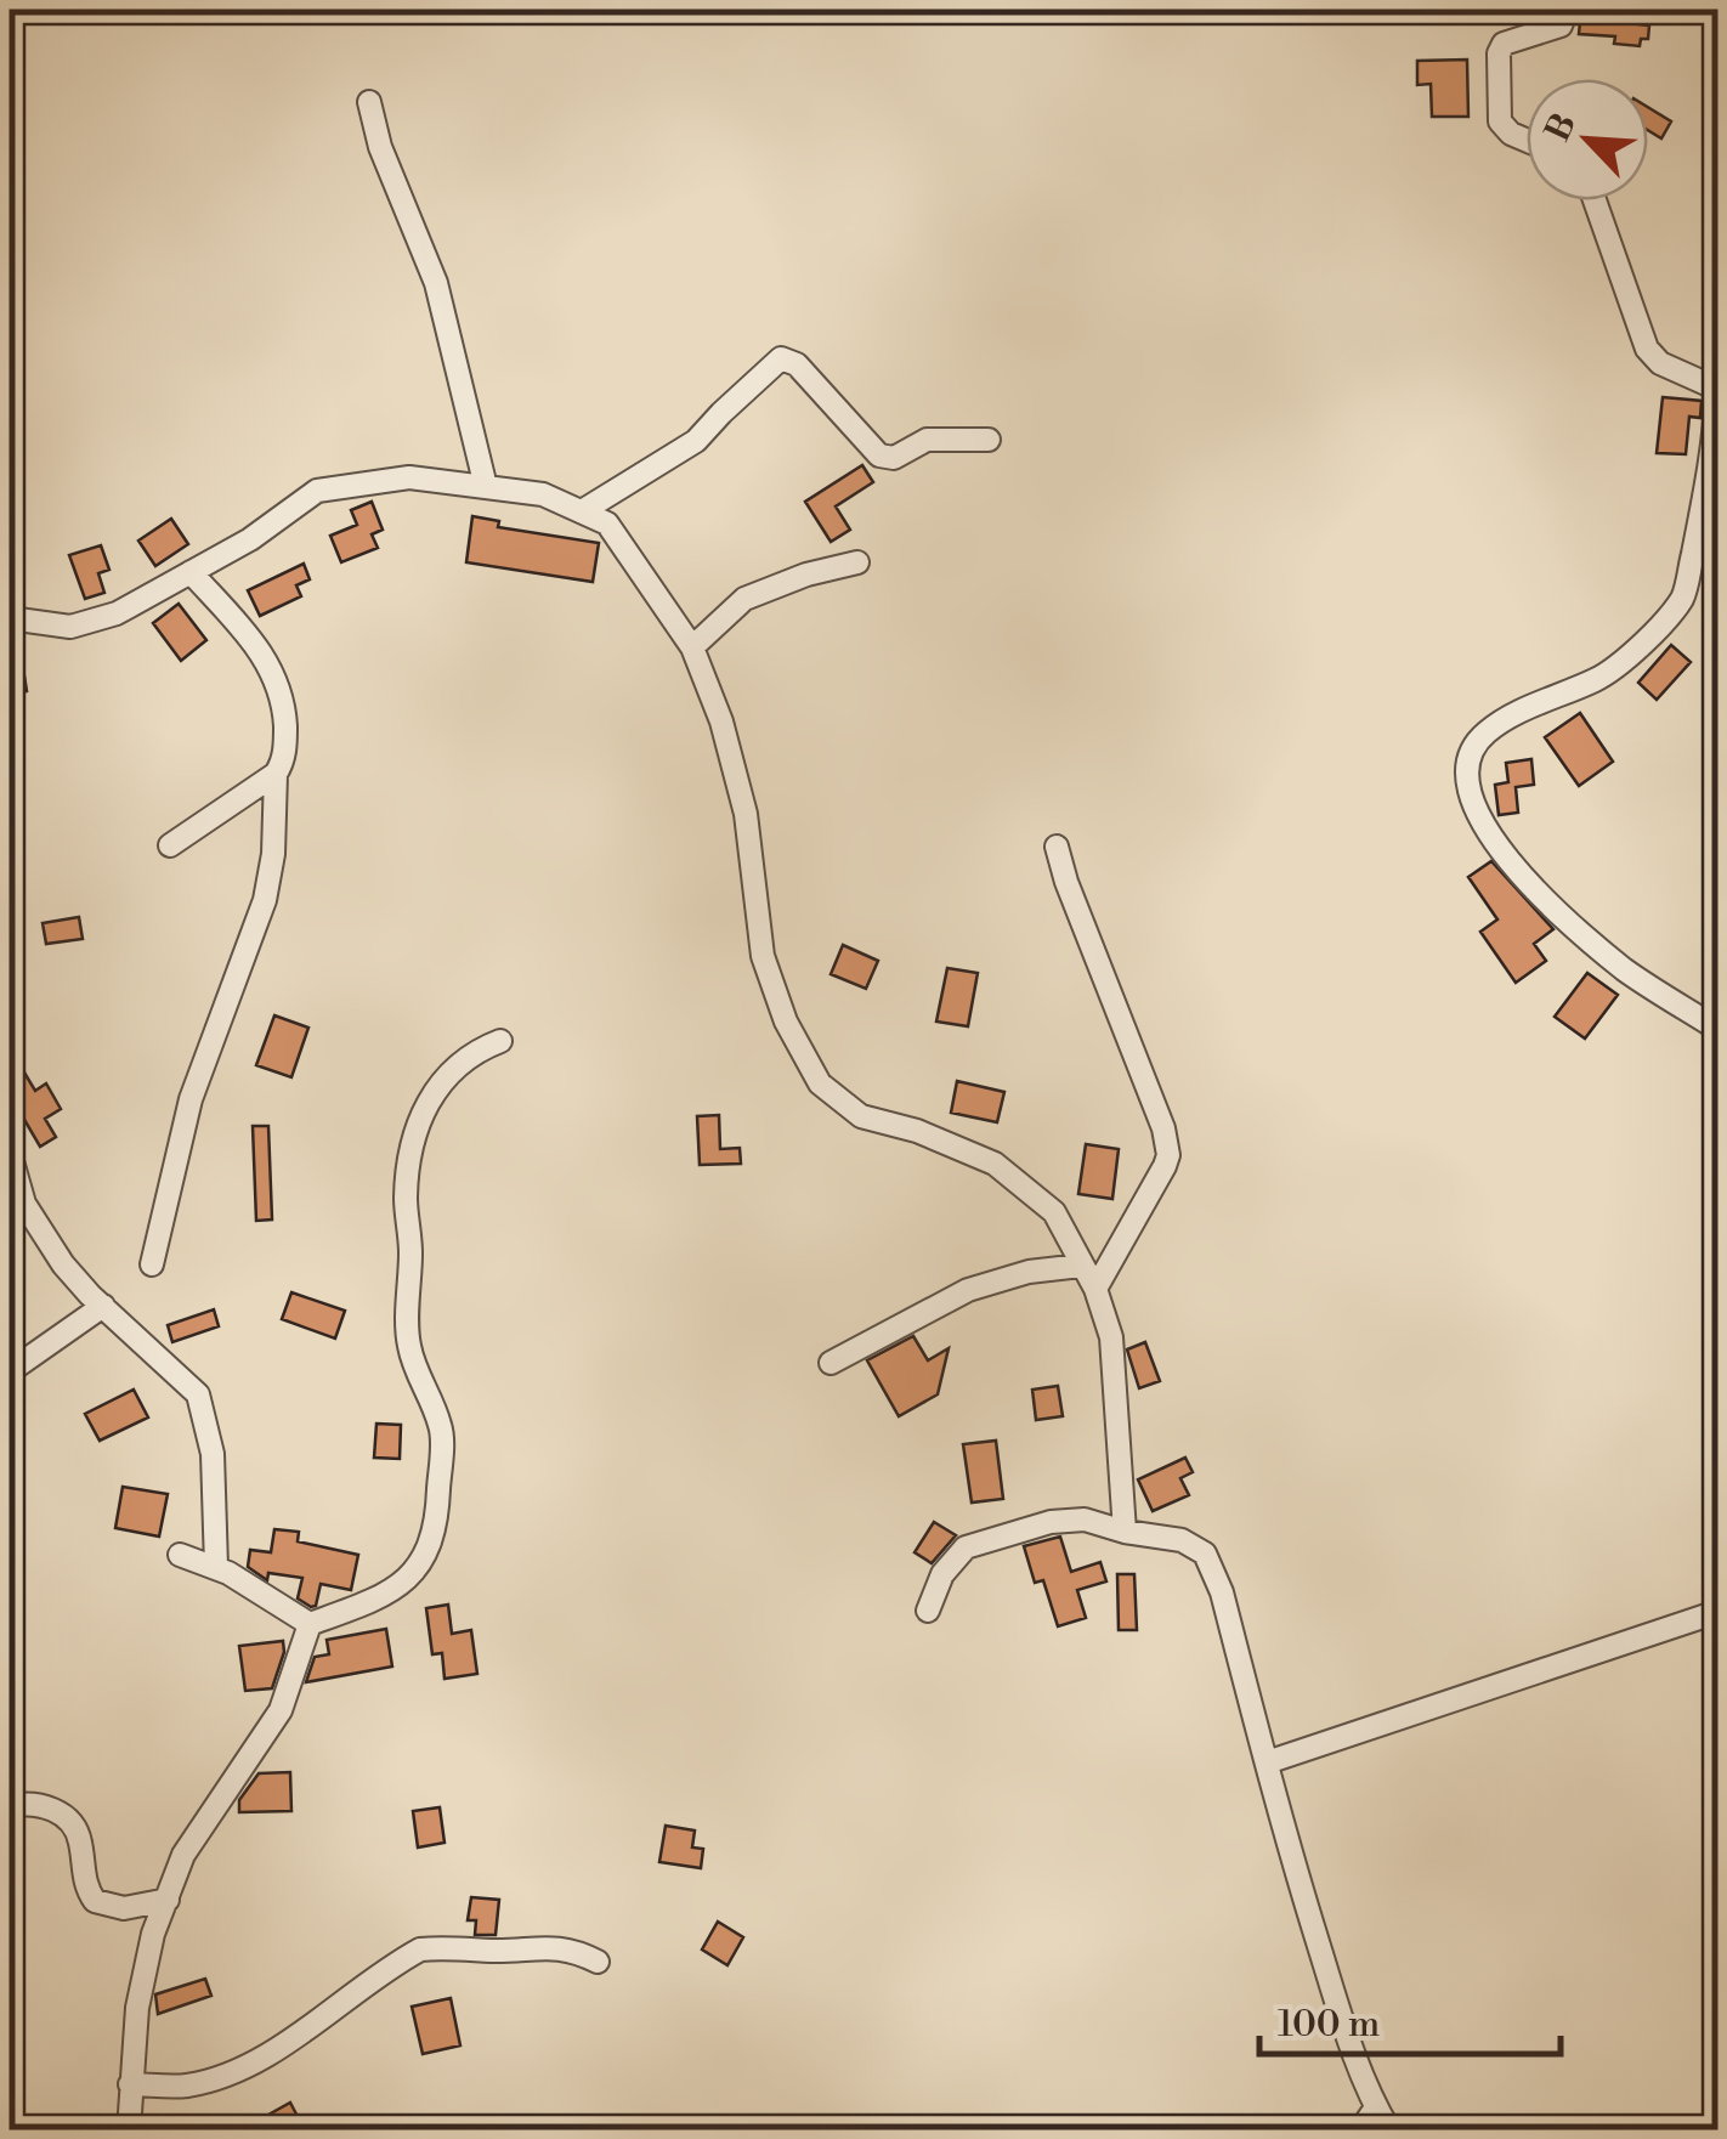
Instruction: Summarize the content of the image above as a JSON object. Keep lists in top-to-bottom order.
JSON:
{
  "scale_bar": "100 m",
  "north": "top left"
}
